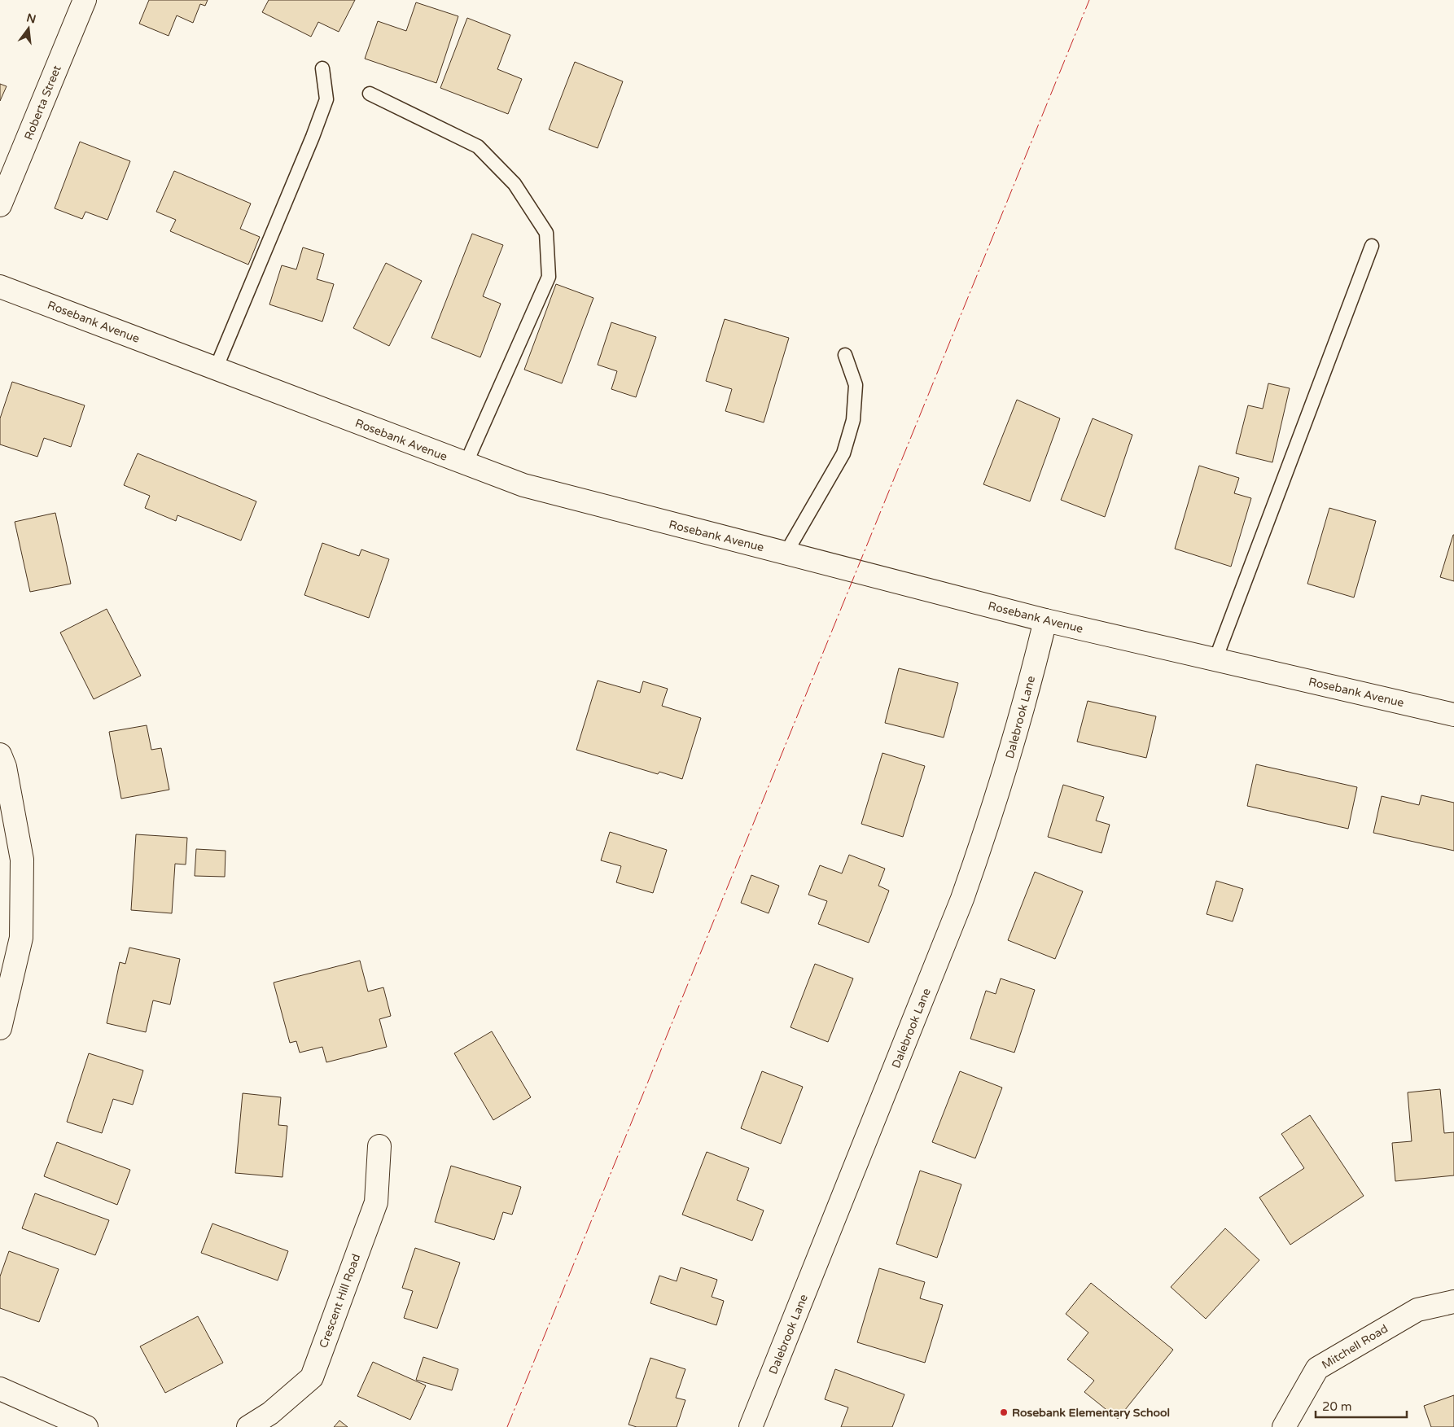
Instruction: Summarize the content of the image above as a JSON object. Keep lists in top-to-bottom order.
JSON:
{
  "streets": {
    "street": [
      "Roberta Street",
      "Rosebank Avenue",
      "Dalebrook Lane",
      "Crescent Hill Road",
      "Mitchell Road"
    ]
  },
  "crossings": [
    ["Rosebank Avenue", "Dalebrook Lane"]
  ],
  "places": ["Rosebank Elementary School"],
  "scale_bar": "20 m",
  "north": "top"
}
